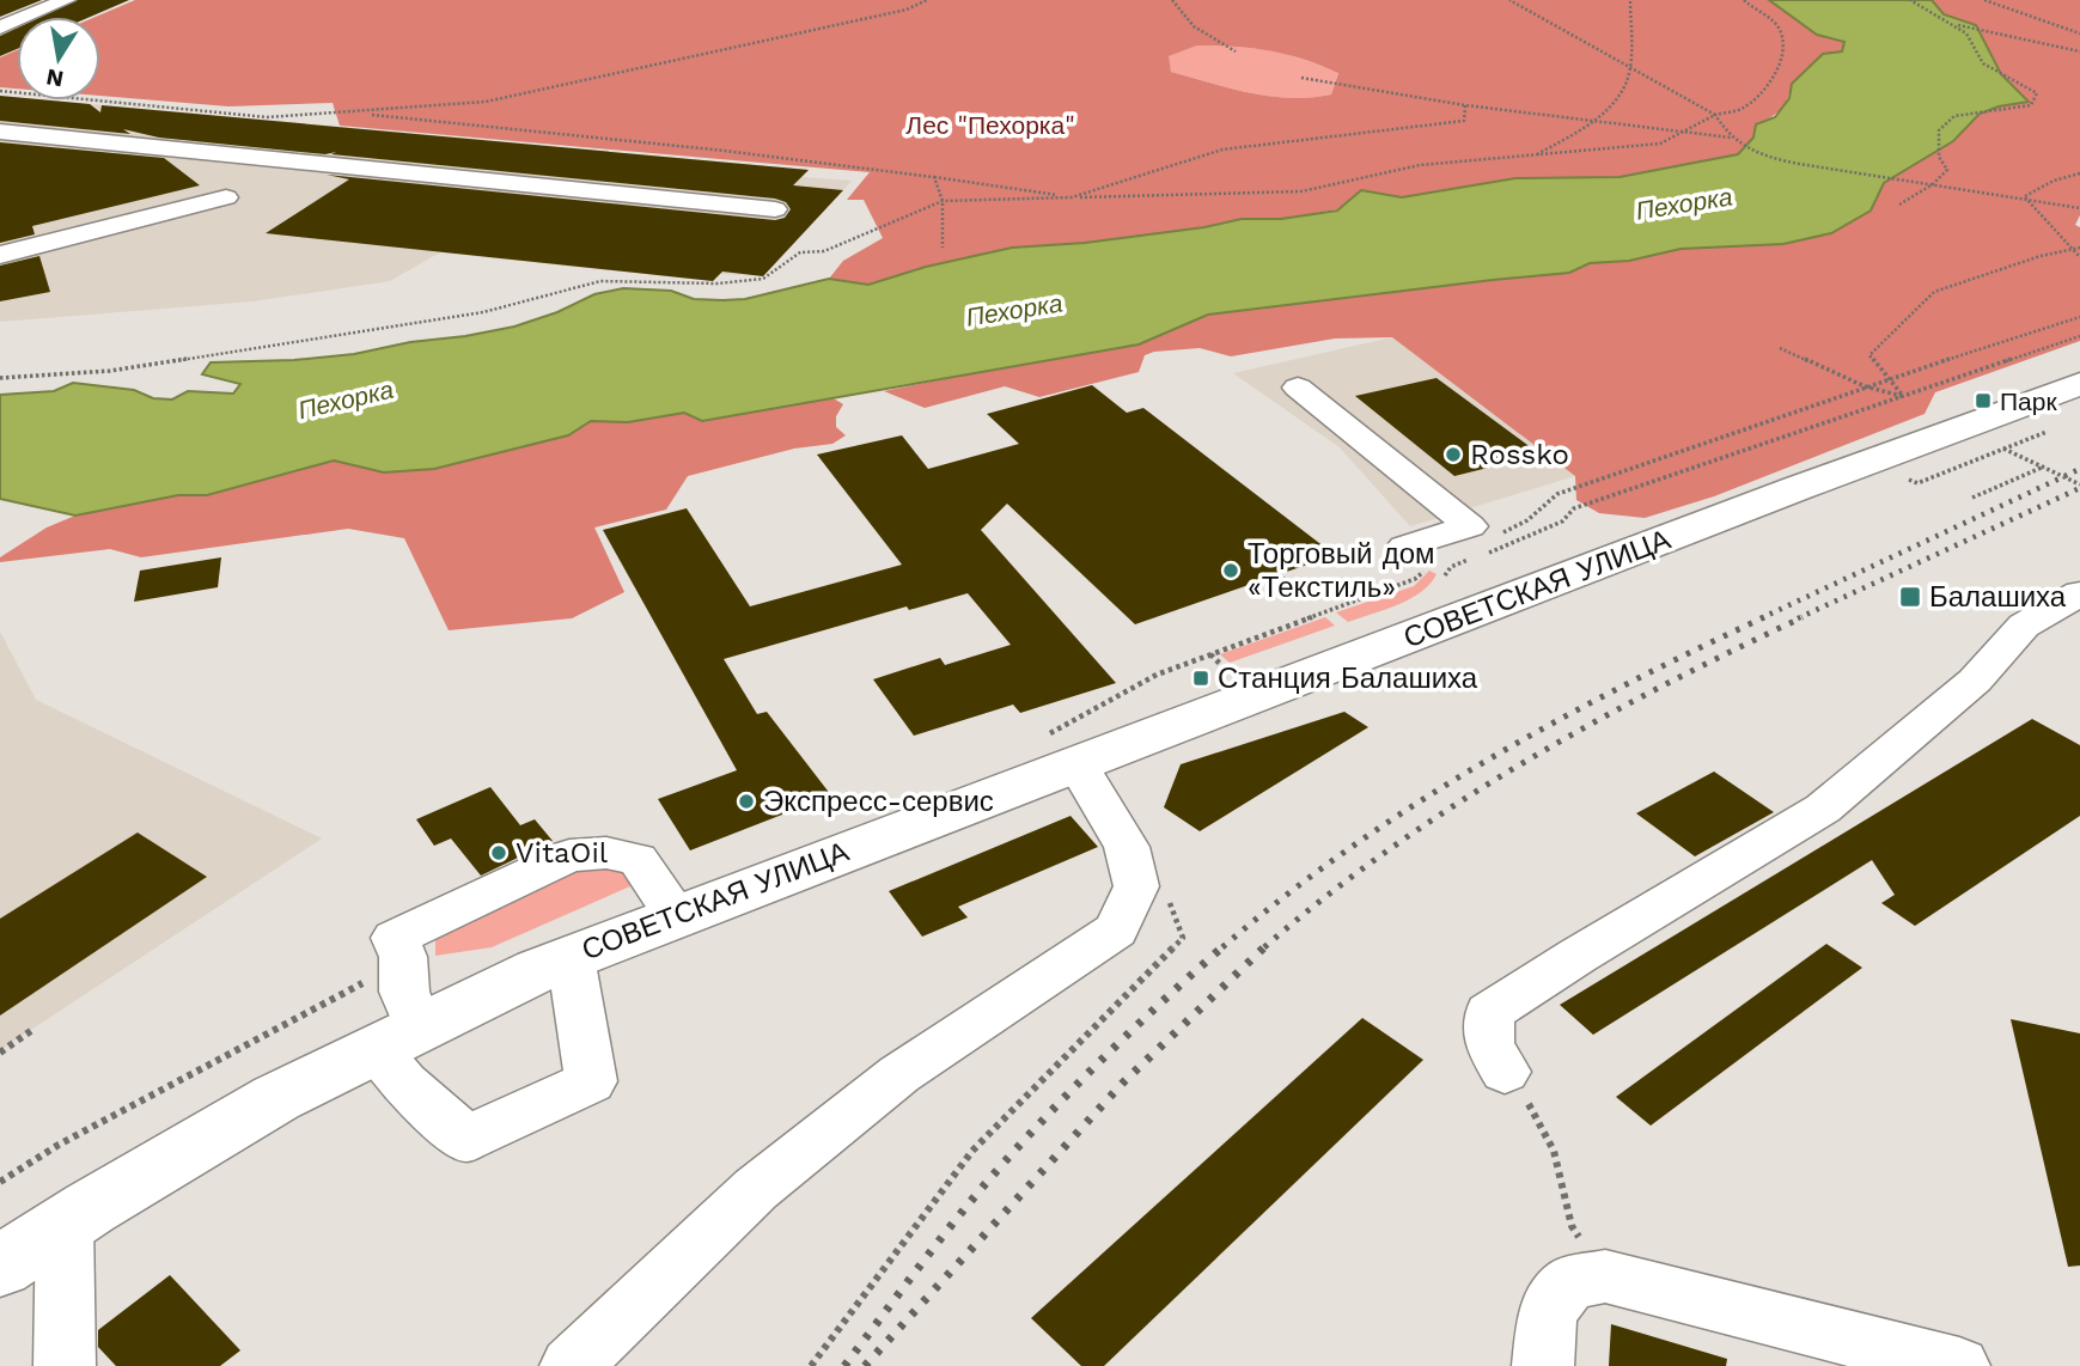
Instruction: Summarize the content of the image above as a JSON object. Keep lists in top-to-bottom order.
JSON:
{
  "streets": {
    "main road": ["СОВЕТСКАЯ УЛИЦА"]
  },
  "water": ["Пехорка"],
  "parks": ["Лес \"Пехорка\""],
  "places": {
    "transit": ["Парк", "Балашиха", "Станция Балашиха"],
    "other": [
      "Rossko",
      "Торговый дом «Текстиль»",
      "Экспресс-сервис",
      "VitaOil"
    ]
  },
  "north": "bottom"
}
